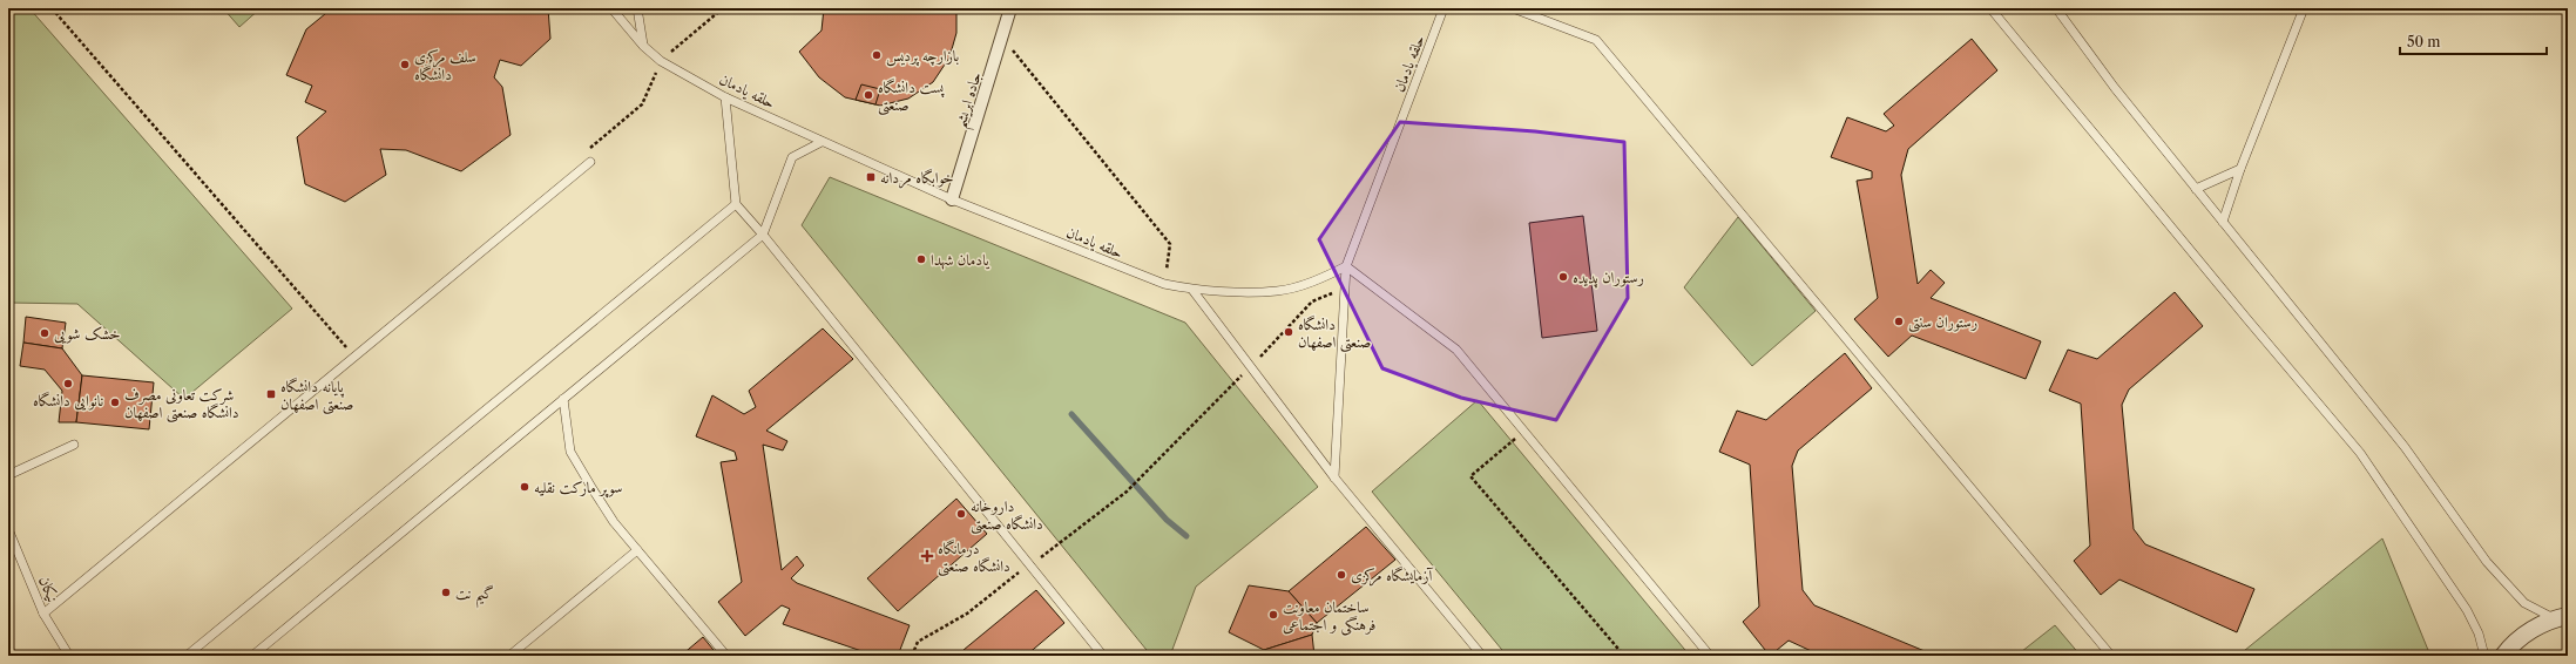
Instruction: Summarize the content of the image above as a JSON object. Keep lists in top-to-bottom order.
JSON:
{
  "streets": {
    "street": ["جاده ابریشم"],
    "lane": ["حلقه یادمان", "نیکان"]
  },
  "crossings": [
    ["حلقه یادمان", "جاده ابریشم"]
  ],
  "places": {
    "other": [
      "بازارچه پردیس",
      "سلف مرکزی دانشگاه",
      "پست دانشگاه صنعتی",
      "یادمان شهدا",
      "رستوران پدیده",
      "رستوران سنتی",
      "دانشگاه صنعتی اصفهان",
      "خشک شویی",
      "نانوایی دانشگاه",
      "شرکت تعاونی مصرف دانشگاه صنعتی اصفهان",
      "سوپر مارکت نقلیه",
      "داروخانه دانشگاه صنعتی",
      "آزمایشگاه مرکزی",
      "گیم نت",
      "ساختمان معاونت فرهنگی و اجتماعی"
    ],
    "transit": ["خوابگاه مردانه", "پایانه دانشگاه صنعتی اصفهان"],
    "health": ["درمانگاه دانشگاه صنعتی"]
  },
  "scale_bar": "50 m"
}
